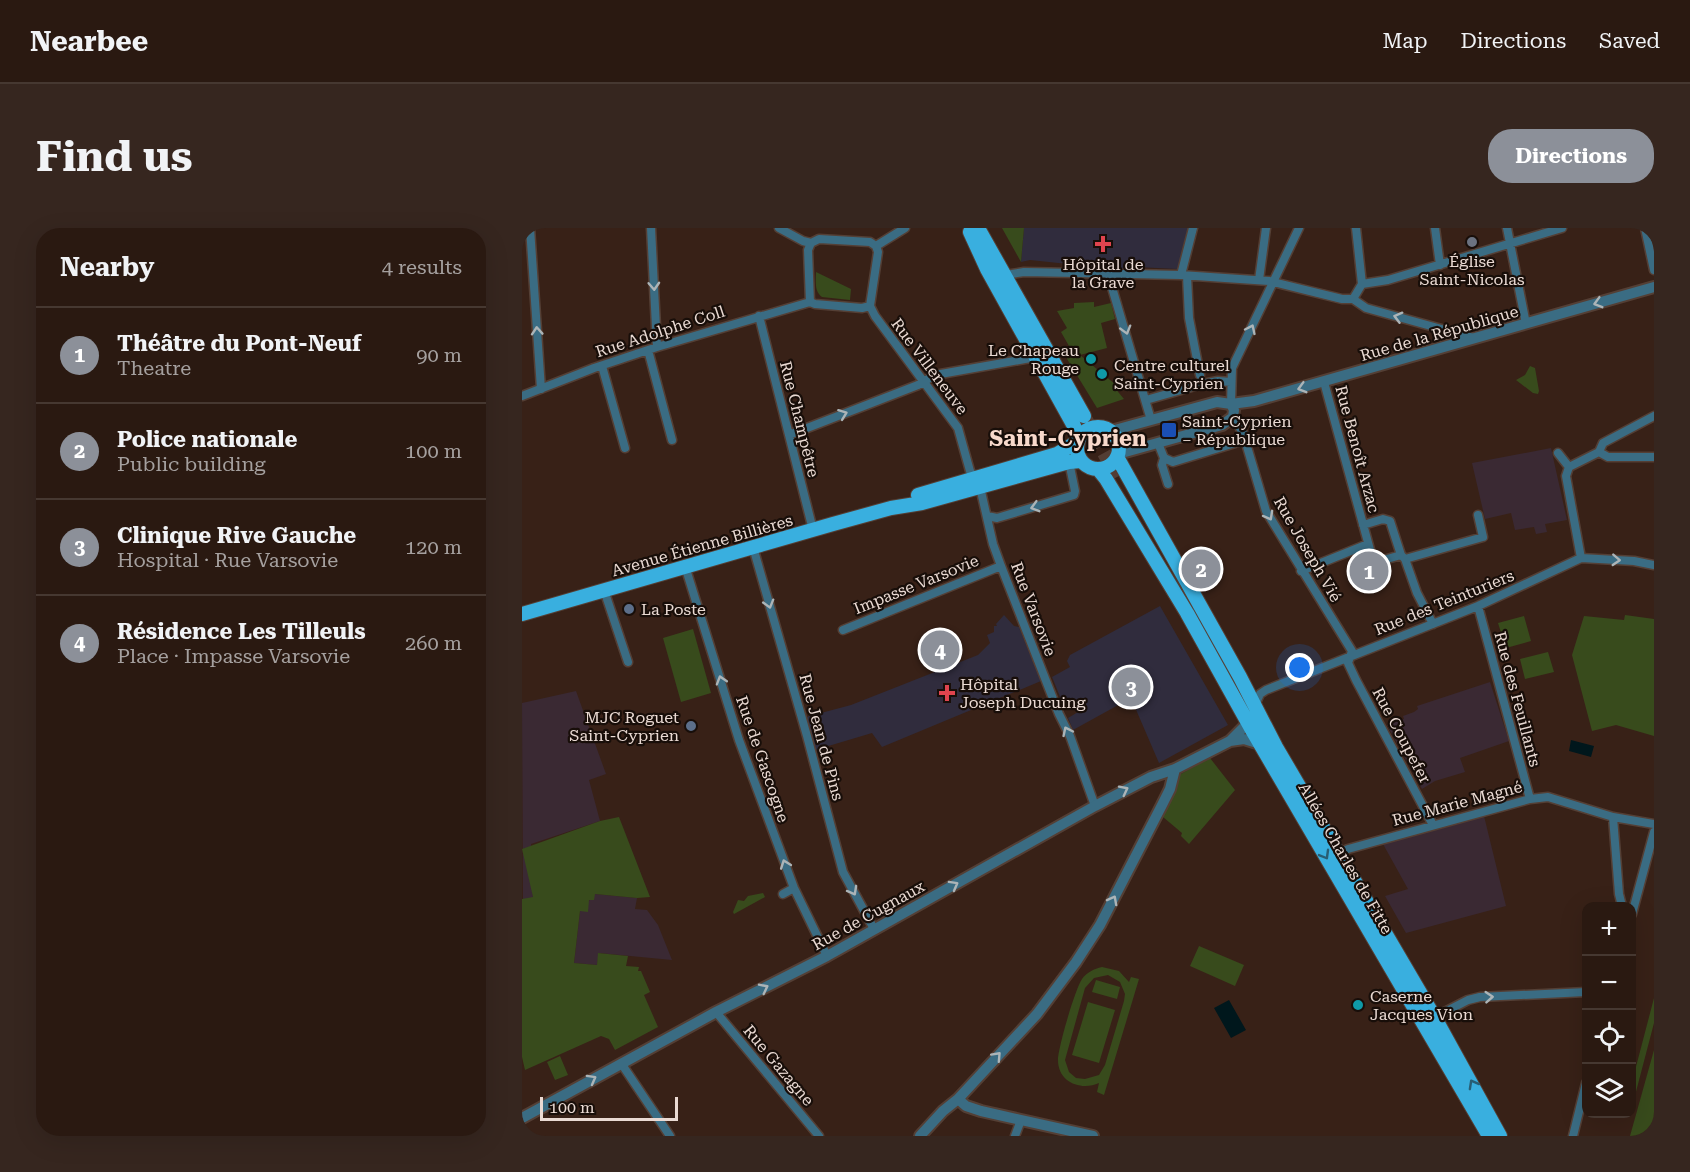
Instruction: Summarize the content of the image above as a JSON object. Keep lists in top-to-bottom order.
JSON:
{
  "streets": {
    "main road": ["Avenue Étienne Billières", "Allées Charles de Fitte"],
    "street": [
      "Rue Adolphe Coll",
      "Rue de la République",
      "Rue Villeneuve",
      "Rue Champêtre",
      "Rue Benoît Arzac",
      "Rue Joseph Vié",
      "Impasse Varsovie",
      "Rue des Teinturiers",
      "Rue Varsovie",
      "Rue des Feuillants",
      "Rue Coupefer",
      "Rue Jean de Pins",
      "Rue de Gascogne",
      "Rue Marie Magné",
      "Rue de Cugnaux",
      "Rue Gazagne"
    ]
  },
  "crossings": [
    ["Rue Adolphe Coll", "Rue Villeneuve"],
    ["Rue Adolphe Coll", "Rue Champêtre"],
    ["Rue de la République", "Rue Benoît Arzac"],
    ["Rue de la République", "Avenue Étienne Billières"],
    ["Rue de la République", "Allées Charles de Fitte"],
    ["Rue Villeneuve", "Avenue Étienne Billières"],
    ["Rue Villeneuve", "Rue Varsovie"],
    ["Rue Champêtre", "Avenue Étienne Billières"],
    ["Avenue Étienne Billières", "Rue Varsovie"],
    ["Avenue Étienne Billières", "Rue Jean de Pins"],
    ["Avenue Étienne Billières", "Rue de Gascogne"],
    ["Avenue Étienne Billières", "Allées Charles de Fitte"],
    ["Rue Joseph Vié", "Rue des Teinturiers"],
    ["Rue Joseph Vié", "Rue Coupefer"],
    ["Impasse Varsovie", "Rue Varsovie"],
    ["Rue des Teinturiers", "Rue des Feuillants"],
    ["Rue des Teinturiers", "Rue Coupefer"],
    ["Rue des Teinturiers", "Allées Charles de Fitte"],
    ["Rue Varsovie", "Rue de Cugnaux"],
    ["Rue des Feuillants", "Rue Marie Magné"],
    ["Rue Coupefer", "Rue Marie Magné"],
    ["Rue Jean de Pins", "Rue de Cugnaux"],
    ["Rue de Gascogne", "Rue de Cugnaux"],
    ["Rue Marie Magné", "Allées Charles de Fitte"],
    ["Allées Charles de Fitte", "Rue de Cugnaux"],
    ["Rue de Cugnaux", "Rue Gazagne"]
  ],
  "one_way": [
    "Rue Joseph Vié",
    "Rue Varsovie",
    "Rue Jean de Pins",
    "Rue de Gascogne",
    "Rue de Cugnaux"
  ],
  "districts": ["Saint-Cyprien"],
  "places": {
    "other": [
      "Église Saint-Nicolas",
      "Le Chapeau Rouge",
      "Centre culturel Saint-Cyprien",
      "La Poste",
      "MJC Roguet Saint-Cyprien",
      "Caserne Jacques Vion"
    ],
    "health": ["Hôpital de la Grave", "Hôpital Joseph Ducuing"],
    "transit": ["Saint-Cyprien – République"]
  },
  "scale_bar": "100 m",
  "page": {
    "header": "Nearbee",
    "nav": ["Map", "Directions", "Saved"],
    "buttons": "Directions",
    "title": "Find us",
    "heading": ["Nearby", "4 results"],
    "list": [
      {
        "mark": "1",
        "name": "Théâtre du Pont-Neuf",
        "note": "Theatre",
        "value": "90 m"
      },
      {
        "mark": "2",
        "name": "Police nationale",
        "note": "Public building",
        "value": "100 m"
      },
      {
        "mark": "3",
        "name": "Clinique Rive Gauche",
        "note": "Hospital · Rue Varsovie",
        "value": "120 m"
      },
      {
        "mark": "4",
        "name": "Résidence Les Tilleuls",
        "note": "Place · Impasse Varsovie",
        "value": "260 m"
      }
    ],
    "pins": [
      "2",
      "1",
      "4",
      "3"
    ],
    "map_buttons": ["+", "−"],
    "scale": "100 m"
  }
}
